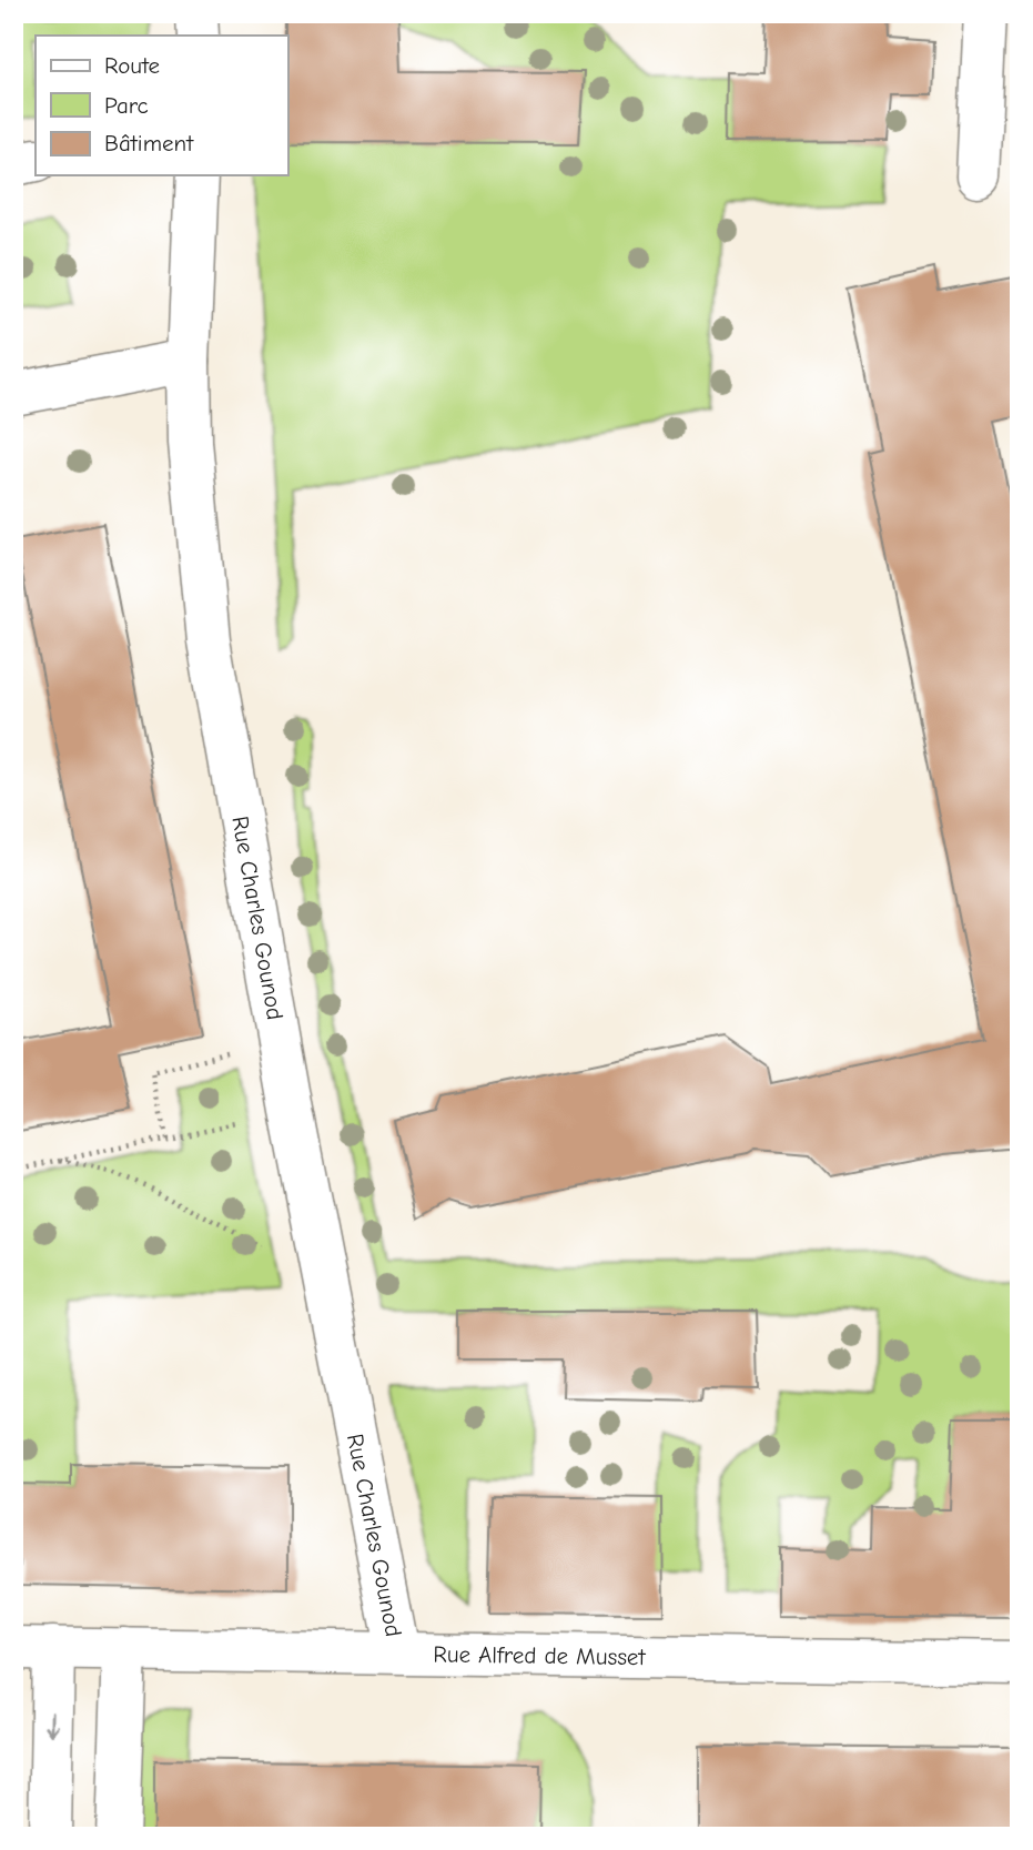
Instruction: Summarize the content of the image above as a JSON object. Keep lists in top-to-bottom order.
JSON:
{
  "streets": {
    "street": ["Rue Charles Gounod", "Rue Alfred de Musset"]
  },
  "crossings": [
    ["Rue Charles Gounod", "Rue Alfred de Musset"]
  ],
  "legend": ["Route", "Parc", "Bâtiment"]
}
